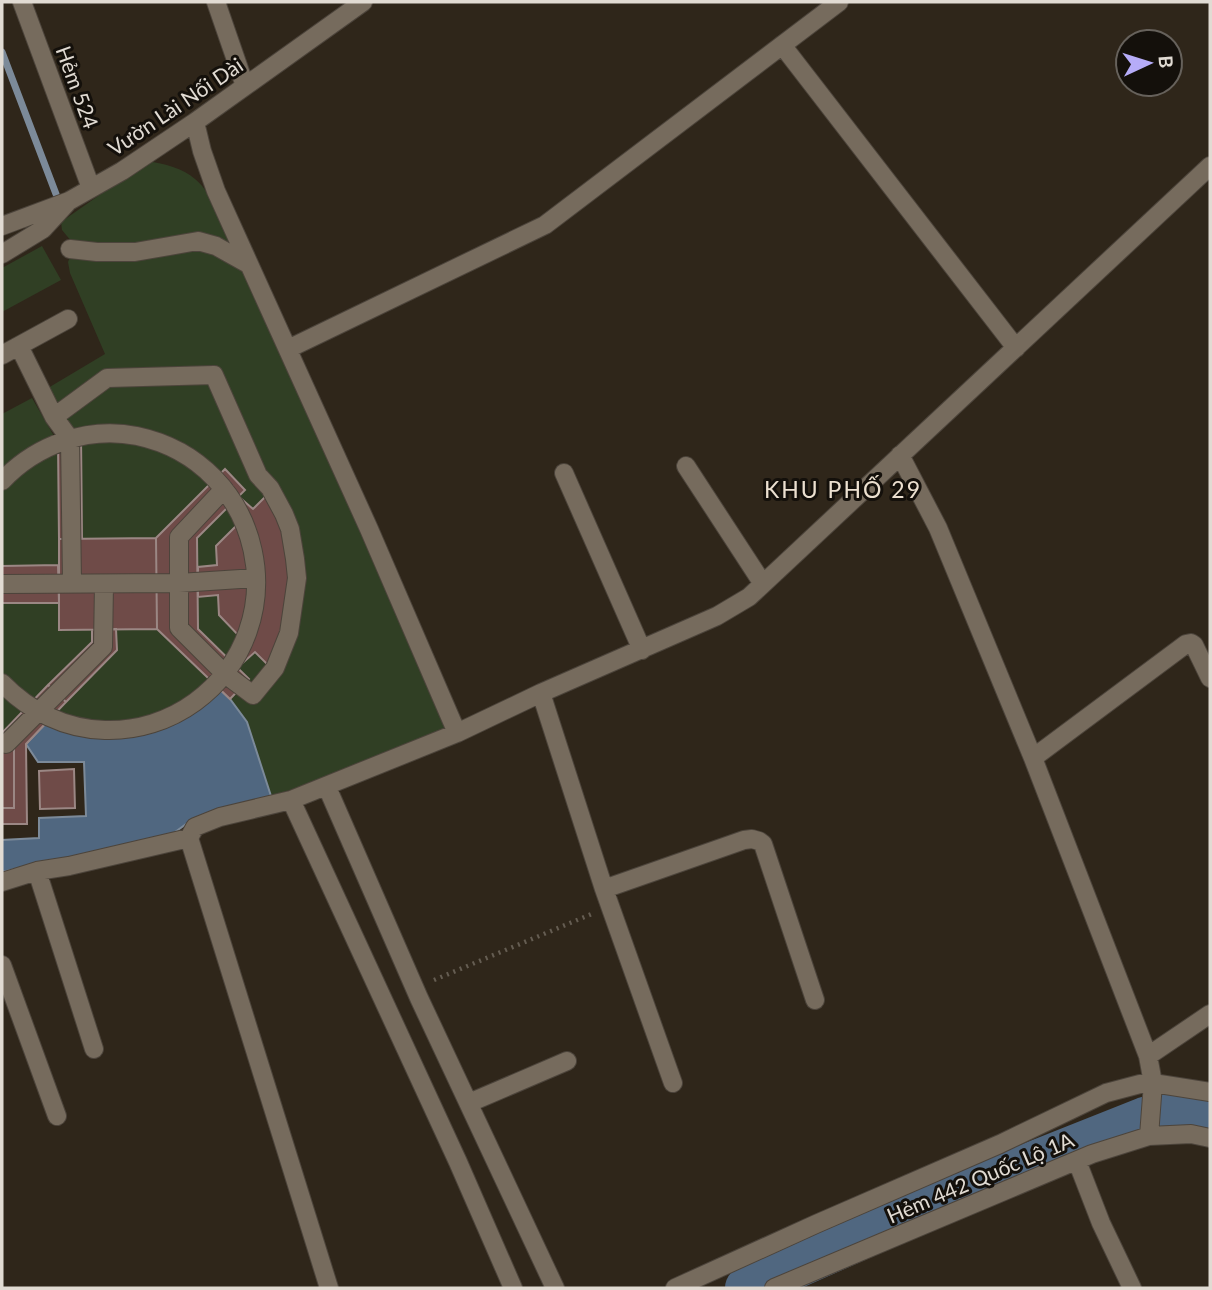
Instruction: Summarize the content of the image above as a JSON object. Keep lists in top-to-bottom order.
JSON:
{
  "streets": {
    "street": ["Hẻm 524", "Vườn Lài Nối Dài", "Hẻm 442 Quốc Lộ 1A"]
  },
  "crossings": [
    ["Hẻm 524", "Vườn Lài Nối Dài"]
  ],
  "districts": ["KHU PHỐ 29"],
  "north": "right"
}
